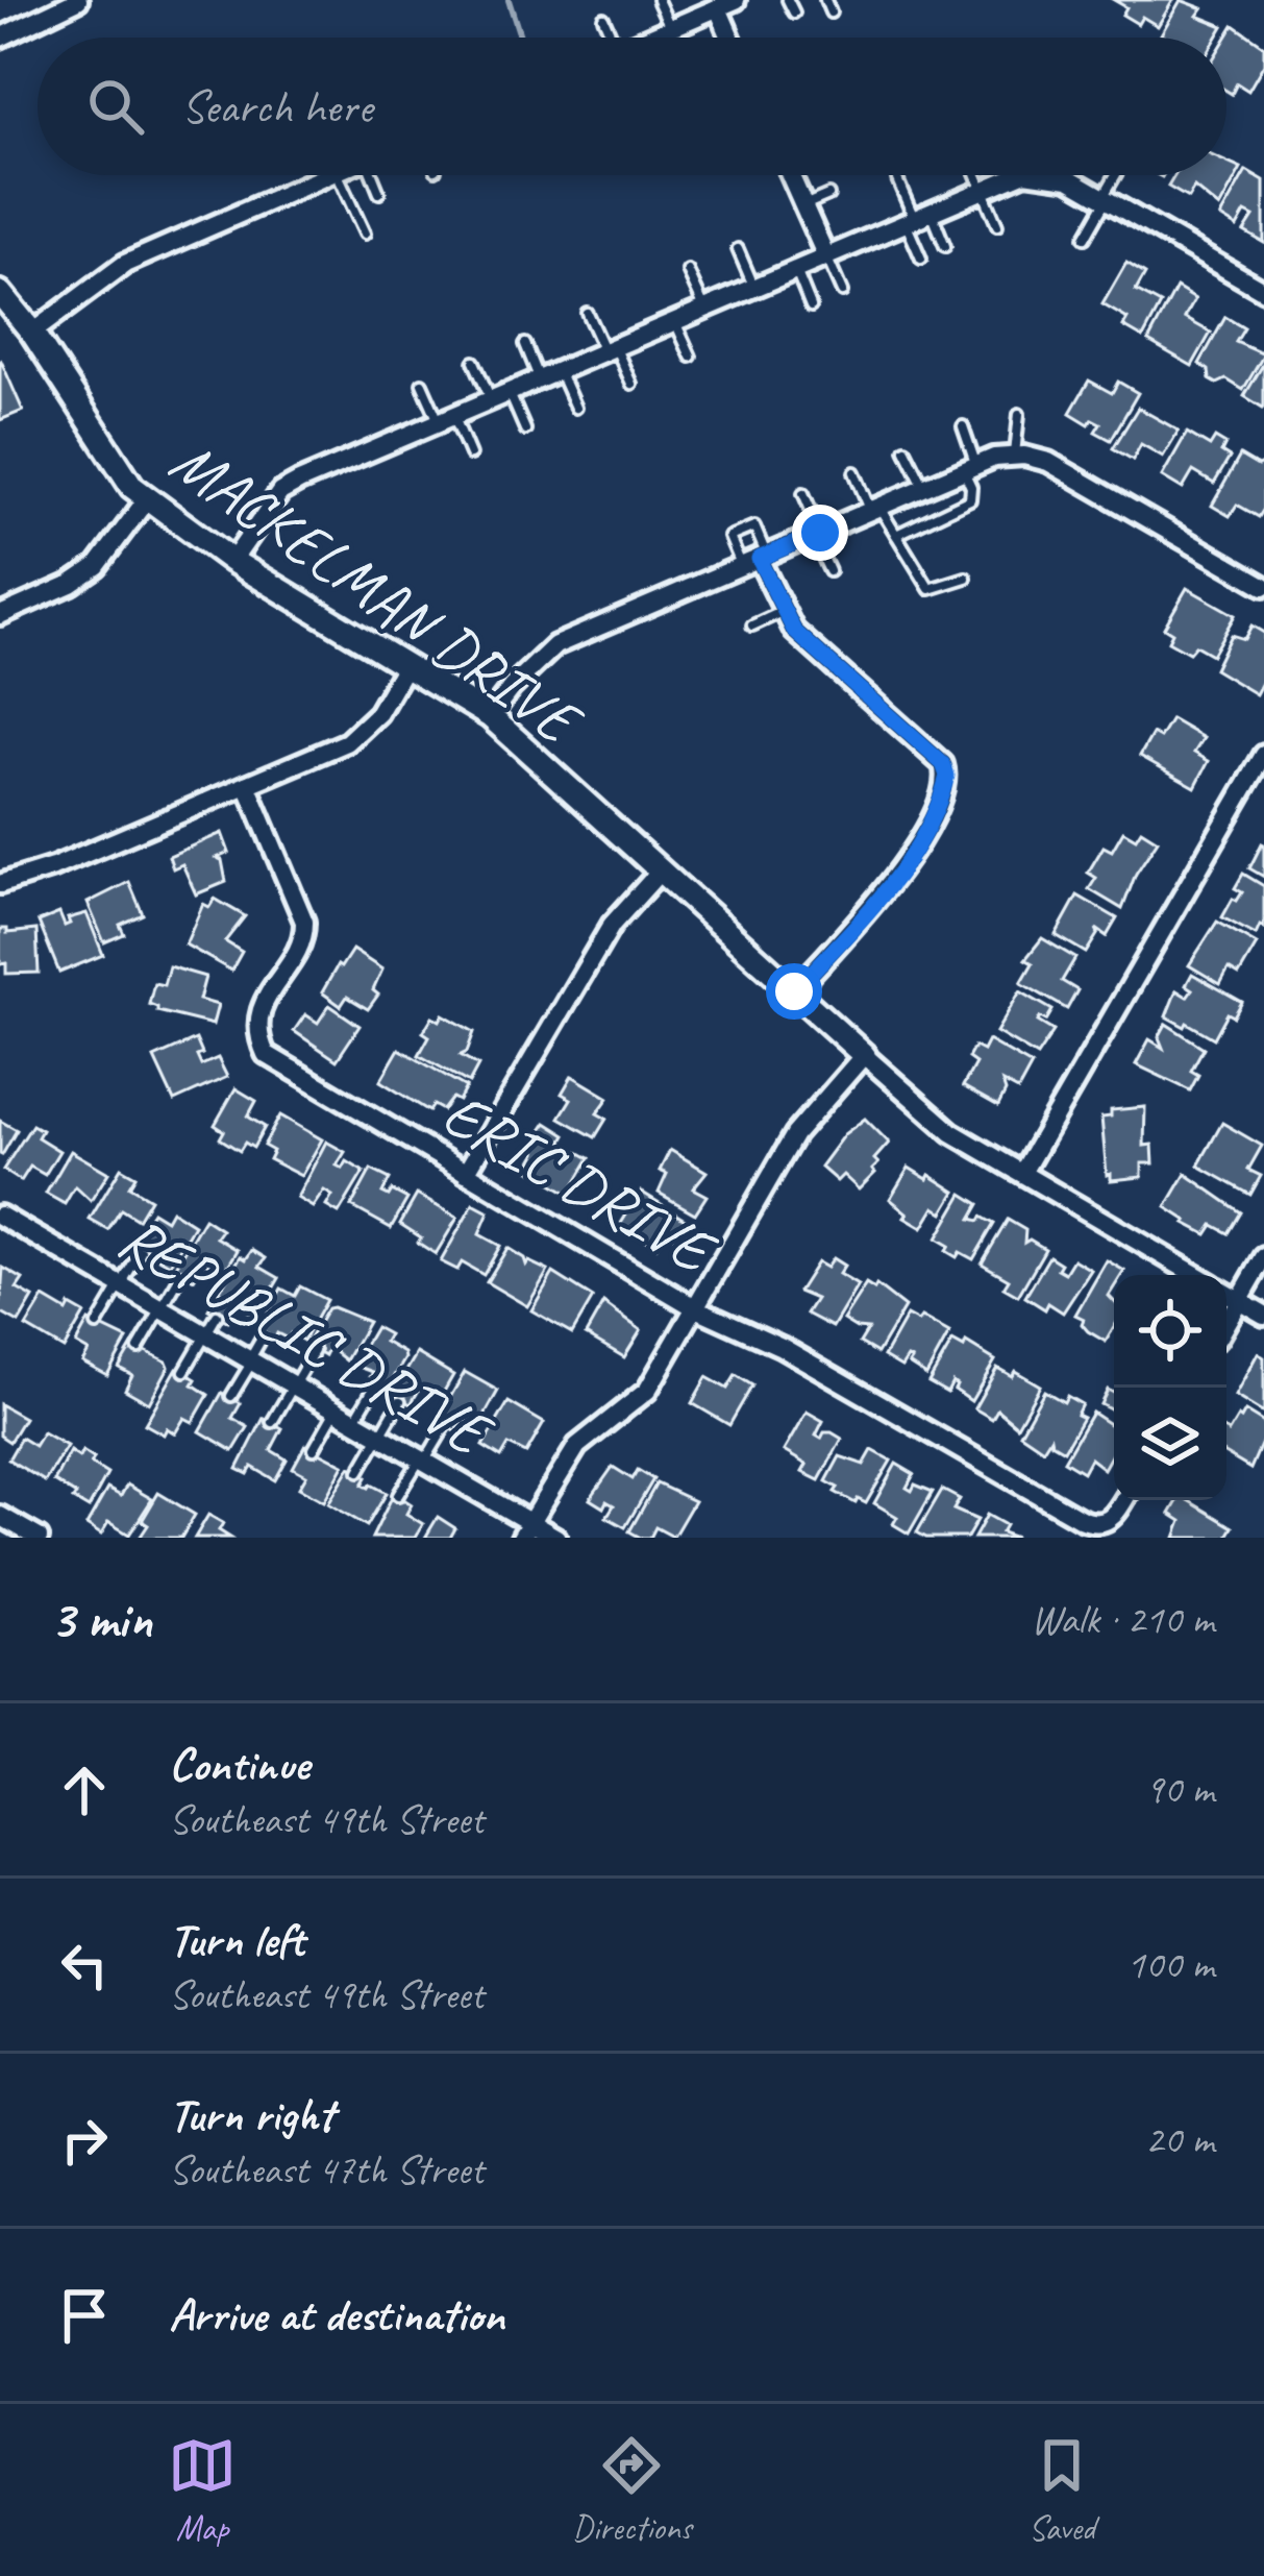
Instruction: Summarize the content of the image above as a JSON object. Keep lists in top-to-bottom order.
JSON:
{
  "streets": {
    "street": ["MACKELMAN DRIVE", "ERIC DRIVE", "REPUBLIC DRIVE"]
  },
  "page": {
    "search": "Search here",
    "heading": ["3 min", "Walk · 210 m"],
    "list": [
      ["Continue", "Southeast 49th Street", "90 m"],
      ["Turn left", "Southeast 49th Street", "100 m"],
      ["Turn right", "Southeast 47th Street", "20 m"],
      "Arrive at destination"
    ],
    "nav": ["Map", "Directions", "Saved"]
  }
}
